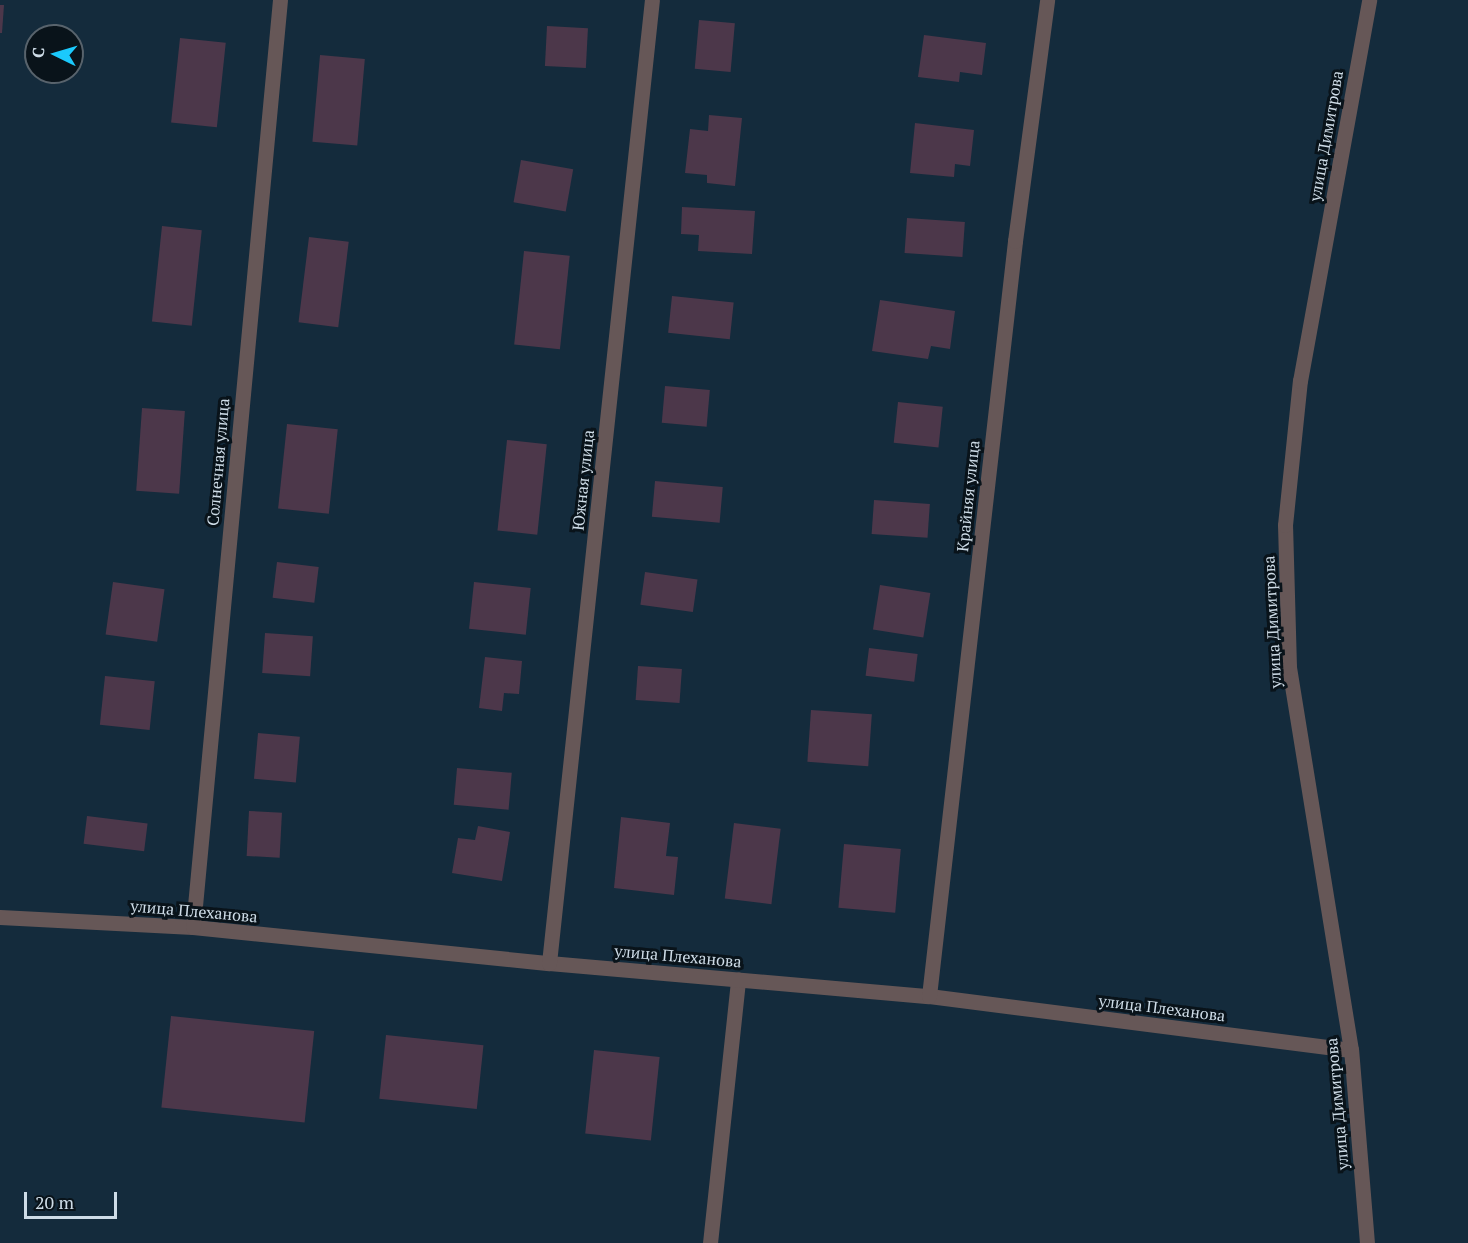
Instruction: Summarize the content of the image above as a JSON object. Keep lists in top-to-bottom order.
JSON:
{
  "streets": {
    "street": [
      "улица Димитрова",
      "Солнечная улица",
      "Южная улица",
      "Крайняя улица",
      "улица Плеханова"
    ]
  },
  "crossings": [
    ["улица Димитрова", "улица Плеханова"],
    ["Солнечная улица", "улица Плеханова"],
    ["Южная улица", "улица Плеханова"],
    ["Крайняя улица", "улица Плеханова"]
  ],
  "scale_bar": "20 m",
  "north": "left"
}
